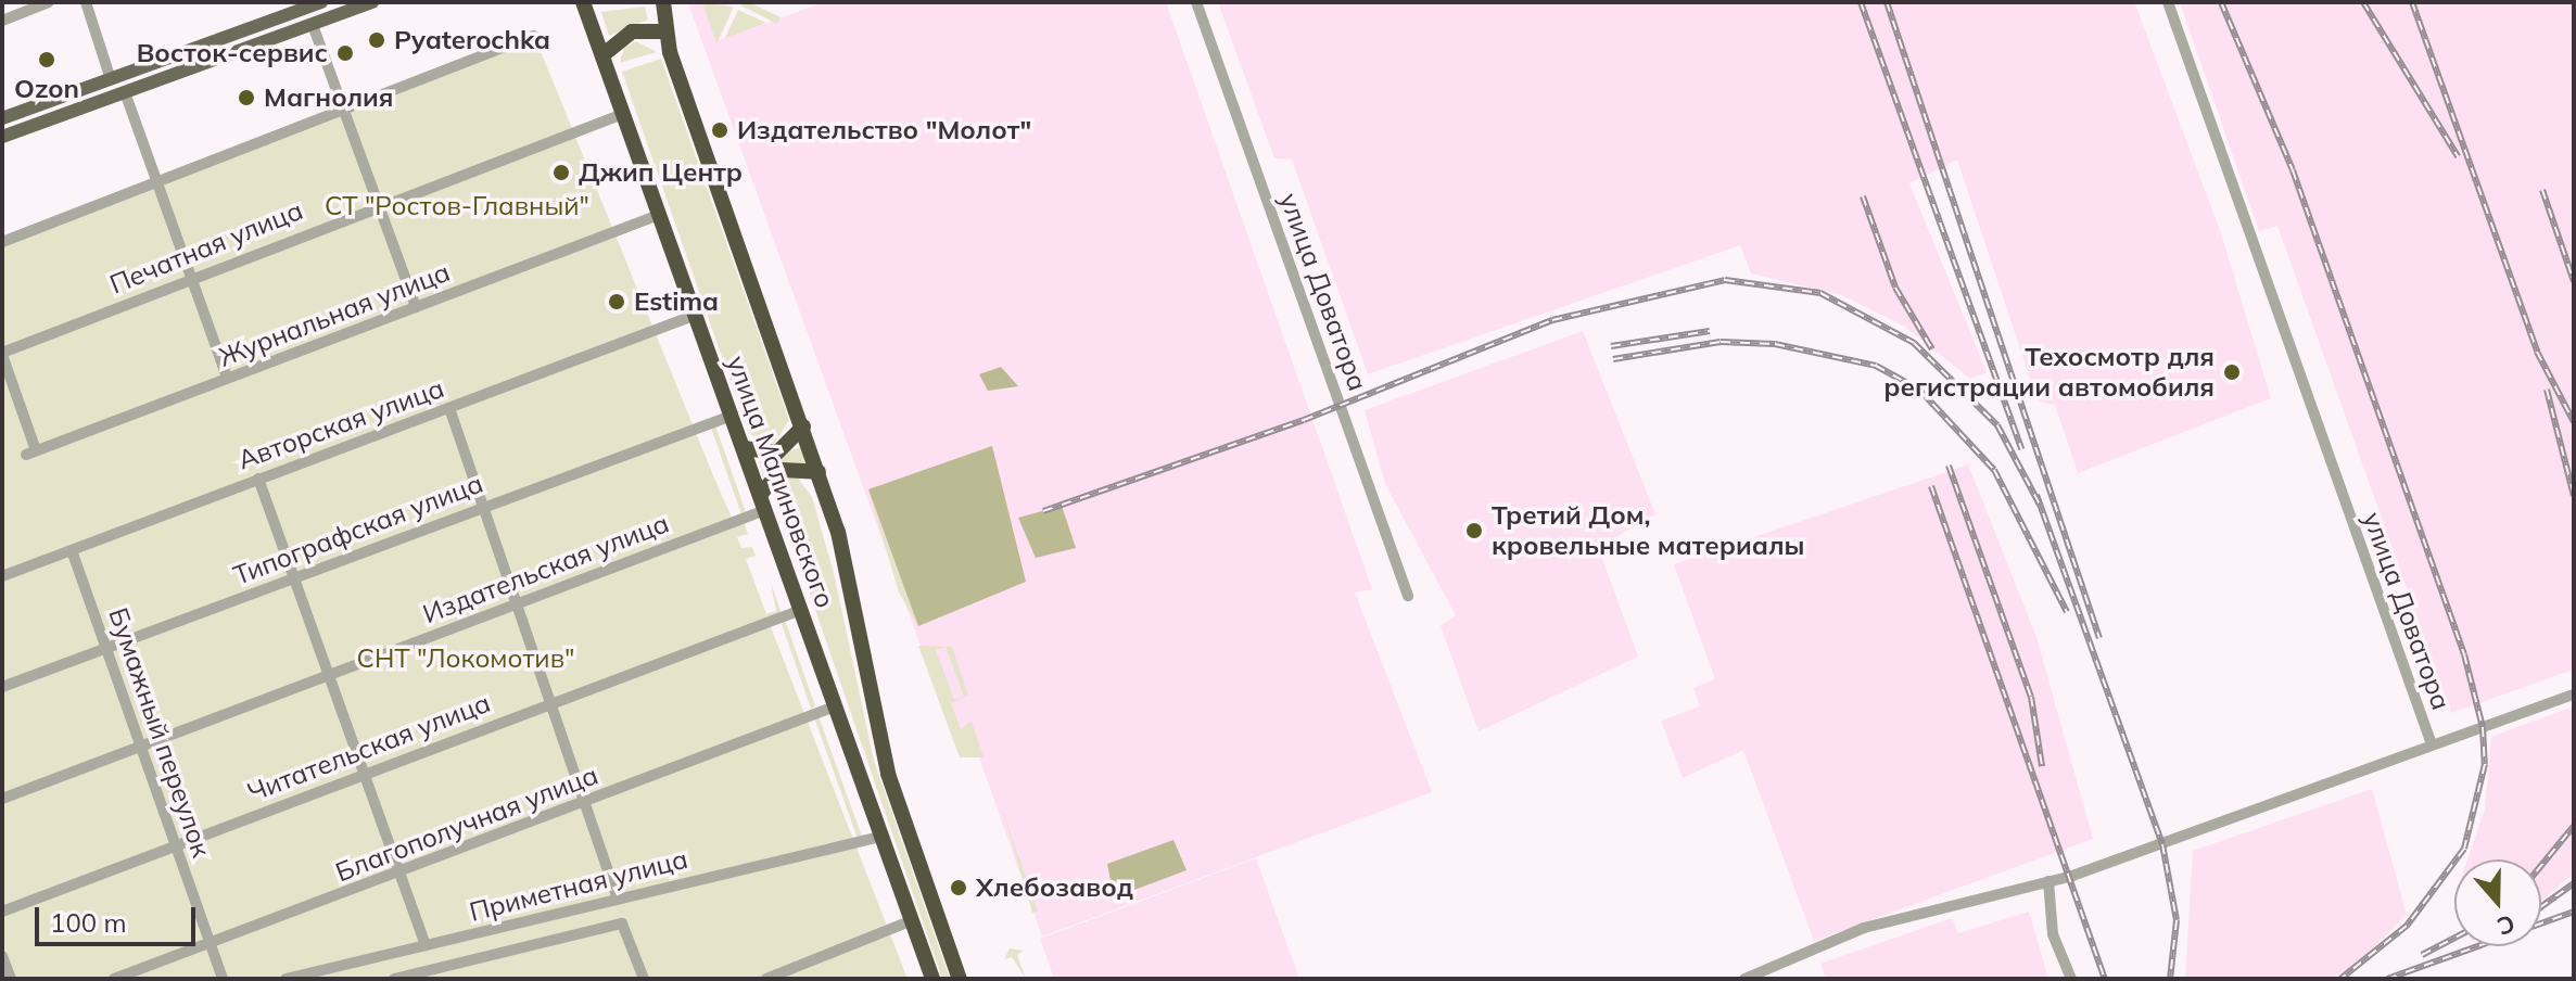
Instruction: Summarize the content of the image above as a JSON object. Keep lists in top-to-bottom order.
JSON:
{
  "streets": {
    "highway": ["улица Малиновского"],
    "street": [
      "Печатная улица",
      "улица Доватора",
      "Журнальная улица",
      "Авторская улица",
      "Типографская улица",
      "Издательская улица",
      "Бумажный переулок",
      "Читательская улица",
      "Благополучная улица",
      "Приметная улица"
    ]
  },
  "crossings": [
    ["Печатная улица", "Журнальная улица"],
    ["Печатная улица", "улица Малиновского"],
    ["Журнальная улица", "улица Малиновского"],
    ["Авторская улица", "улица Малиновского"],
    ["Авторская улица", "Бумажный переулок"],
    ["улица Малиновского", "Типографская улица"],
    ["улица Малиновского", "Издательская улица"],
    ["улица Малиновского", "Читательская улица"],
    ["улица Малиновского", "Благополучная улица"],
    ["улица Малиновского", "Приметная улица"],
    ["Типографская улица", "Бумажный переулок"],
    ["Издательская улица", "Бумажный переулок"],
    ["Бумажный переулок", "Читательская улица"],
    ["Бумажный переулок", "Благополучная улица"]
  ],
  "parks": ["СТ \"Ростов-Главный\"", "СНТ \"Локомотив\""],
  "places": [
    "Pyaterochka",
    "Восток-сервис",
    "Ozon",
    "Магнолия",
    "Издательство \"Молот\"",
    "Джип Центр",
    "Estima",
    "Техосмотр для регистрации автомобиля",
    "Третий Дом, кровельные материалы",
    "Хлебозавод"
  ],
  "scale_bar": "100 m",
  "north": "bottom"
}
